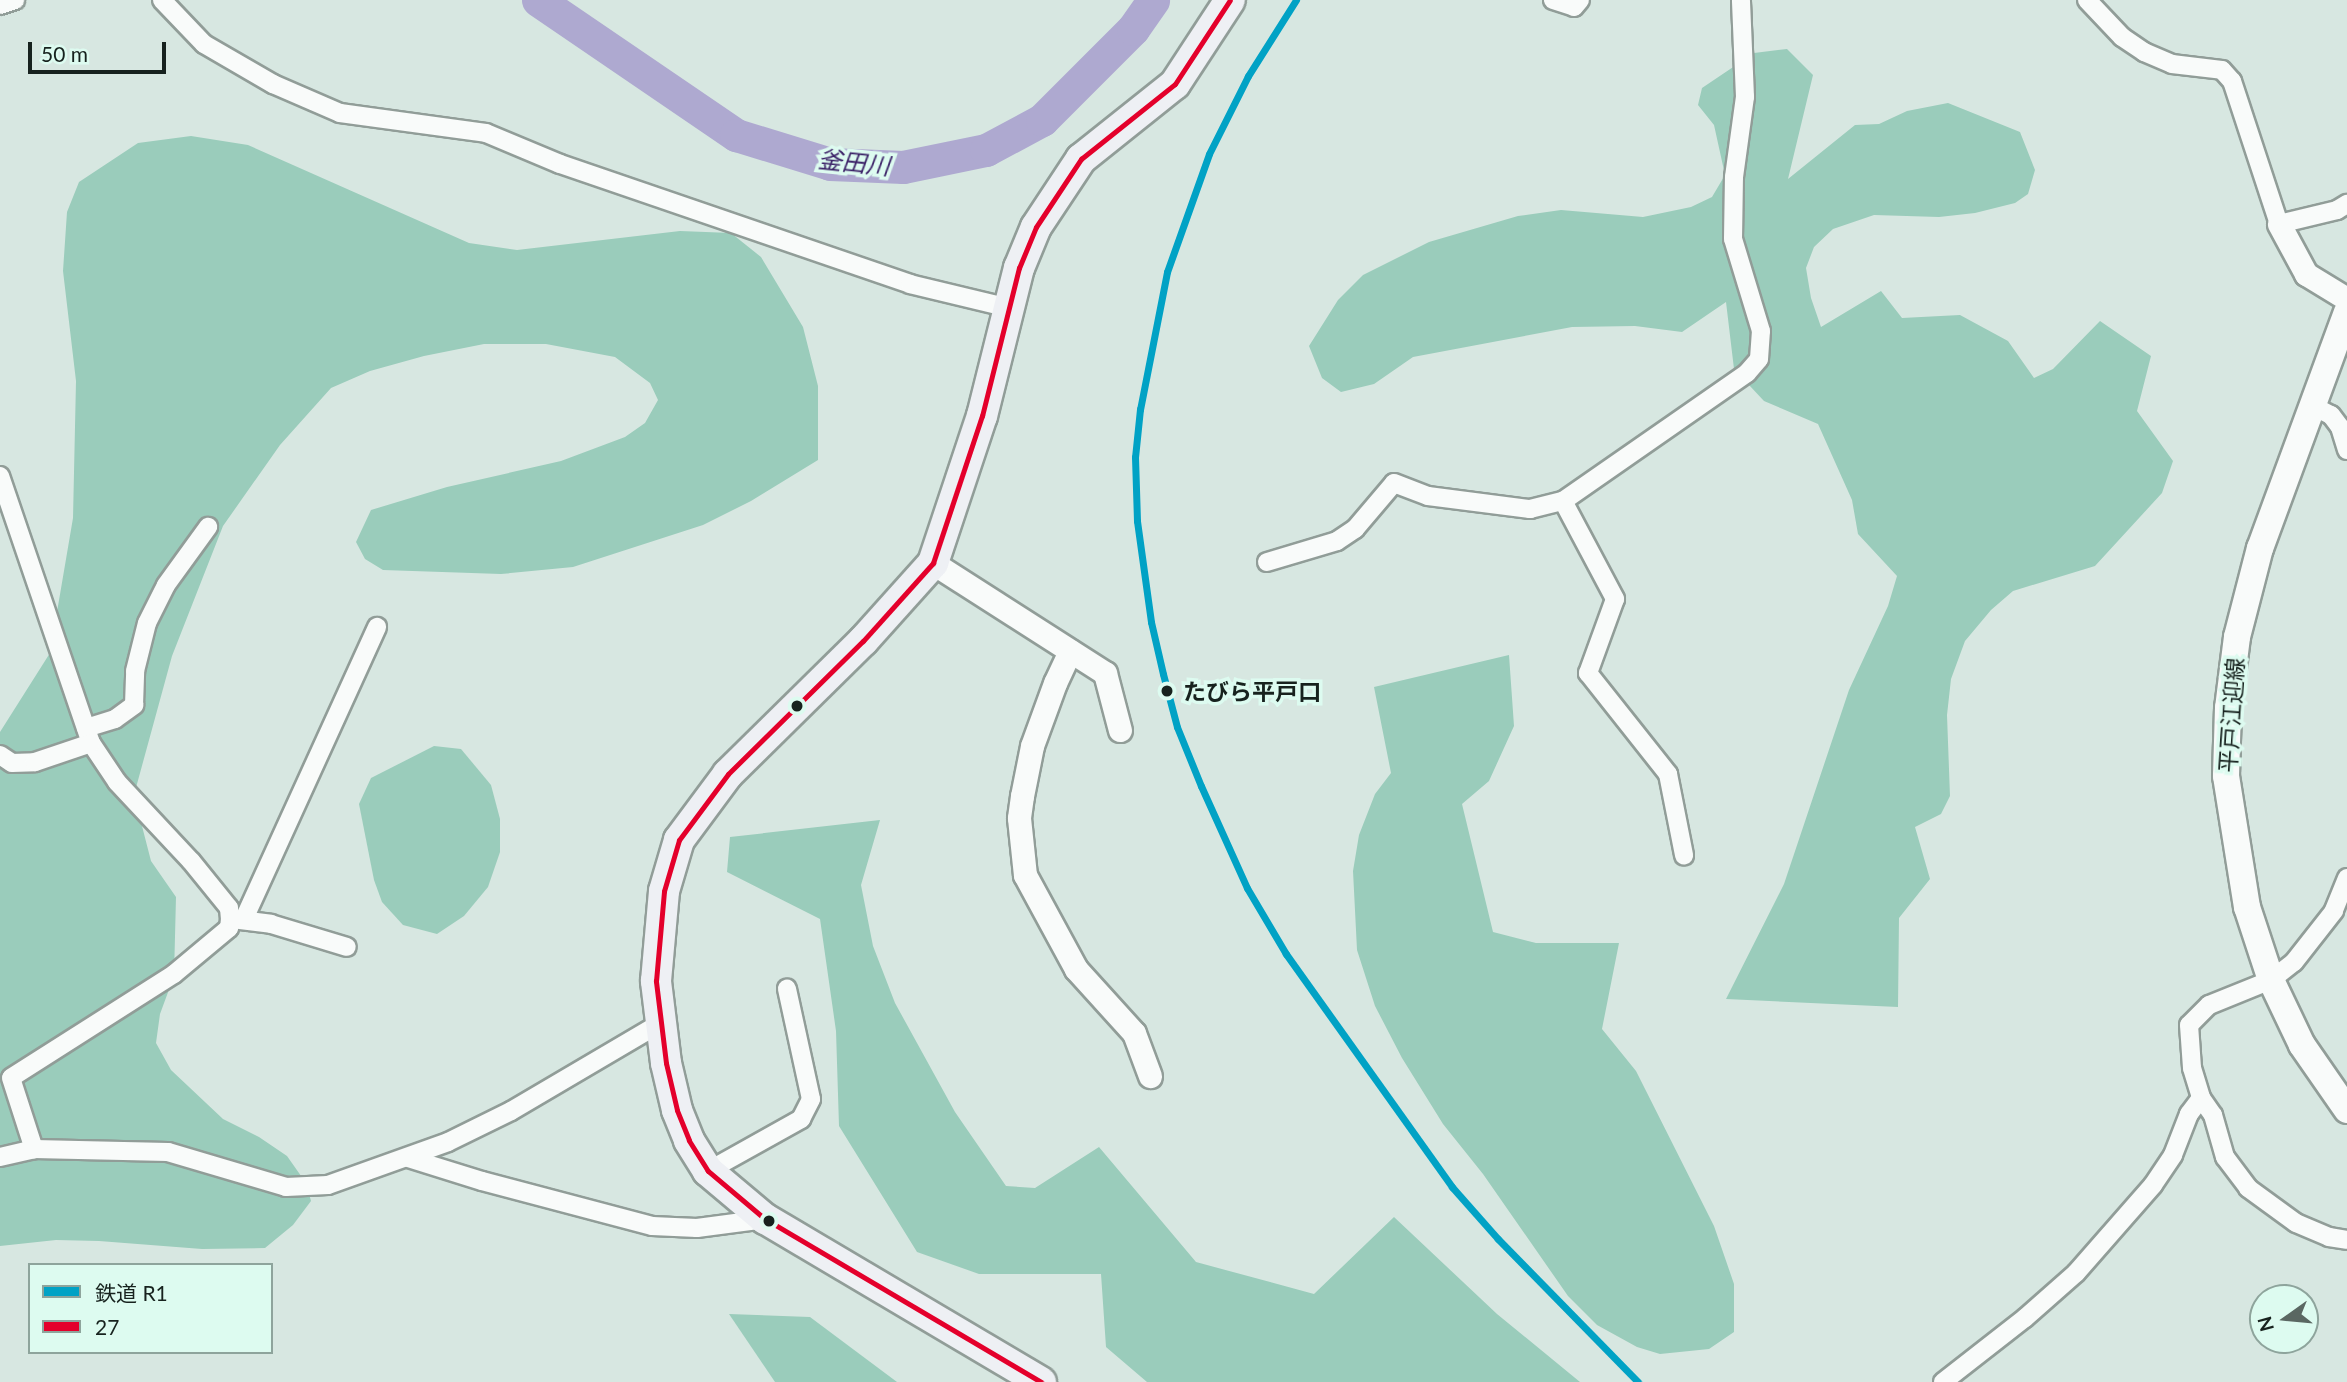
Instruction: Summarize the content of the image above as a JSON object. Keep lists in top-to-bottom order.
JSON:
{
  "streets": {
    "main road": ["平戸江迎線"]
  },
  "water": ["釜田川"],
  "places": ["たびら平戸口"],
  "lines": ["rail line R1", "transit line 27"],
  "legend": ["鉄道 R1", "27"],
  "scale_bar": "50 m",
  "north": "left"
}
